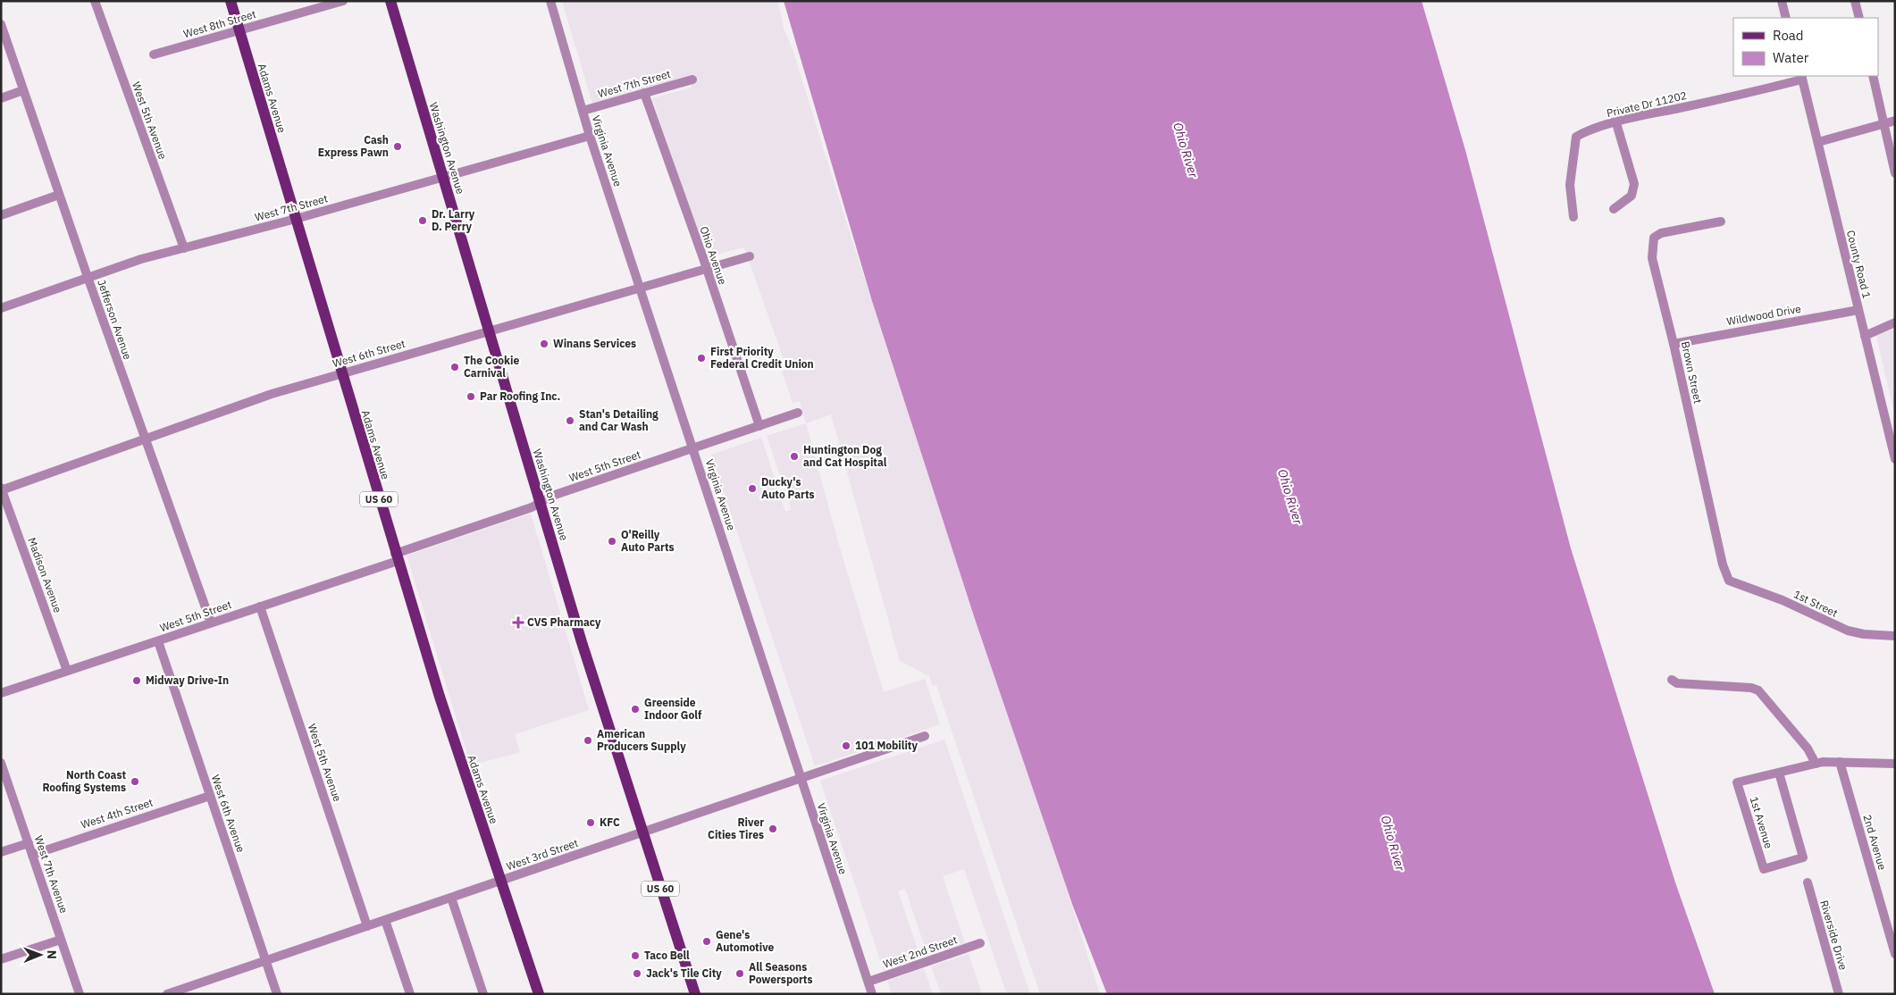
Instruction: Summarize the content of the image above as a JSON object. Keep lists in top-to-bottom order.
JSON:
{
  "streets": {
    "main road": ["Adams Avenue", "Washington Avenue", "US 60"],
    "street": [
      "West 8th Street",
      "West 7th Street",
      "Private Dr 11202",
      "West 5th Avenue",
      "Virginia Avenue",
      "Ohio Avenue",
      "County Road 1",
      "Wildwood Drive",
      "Jefferson Avenue",
      "West 6th Street",
      "Brown Street",
      "West 5th Street",
      "Madison Avenue",
      "1st Street",
      "West 4th Street",
      "West 6th Avenue",
      "1st Avenue",
      "2nd Avenue",
      "West 3rd Street",
      "West 7th Avenue",
      "Riverside Drive",
      "West 2nd Street"
    ]
  },
  "crossings": [
    ["West 8th Street", "Adams Avenue"],
    ["West 7th Street", "Adams Avenue"],
    ["West 7th Street", "West 5th Avenue"],
    ["West 7th Street", "Washington Avenue"],
    ["West 7th Street", "Virginia Avenue"],
    ["West 7th Street", "Ohio Avenue"],
    ["West 7th Street", "Jefferson Avenue"],
    ["Adams Avenue", "West 6th Street"],
    ["Adams Avenue", "West 5th Street"],
    ["Adams Avenue", "West 3rd Street"],
    ["Private Dr 11202", "County Road 1"],
    ["West 5th Avenue", "West 5th Street"],
    ["West 5th Avenue", "West 3rd Street"],
    ["Washington Avenue", "West 6th Street"],
    ["Washington Avenue", "West 5th Street"],
    ["Washington Avenue", "West 3rd Street"],
    ["Virginia Avenue", "West 6th Street"],
    ["Virginia Avenue", "West 5th Street"],
    ["Virginia Avenue", "West 3rd Street"],
    ["Virginia Avenue", "West 2nd Street"],
    ["Ohio Avenue", "West 6th Street"],
    ["Ohio Avenue", "West 5th Street"],
    ["County Road 1", "Wildwood Drive"],
    ["Wildwood Drive", "Brown Street"],
    ["Jefferson Avenue", "West 6th Street"],
    ["Jefferson Avenue", "West 5th Street"],
    ["West 6th Street", "Madison Avenue"],
    ["Brown Street", "1st Street"],
    ["West 5th Street", "Madison Avenue"],
    ["West 5th Street", "West 6th Avenue"],
    ["West 4th Street", "West 6th Avenue"],
    ["West 4th Street", "West 7th Avenue"],
    ["West 6th Avenue", "West 3rd Street"]
  ],
  "water": ["Ohio River"],
  "places": {
    "other": [
      "Cash Express Pawn",
      "Dr. Larry D. Perry",
      "Winans Services",
      "First Priority Federal Credit Union",
      "The Cookie Carnival",
      "Par Roofing Inc.",
      "Stan's Detailing and Car Wash",
      "Huntington Dog and Cat Hospital",
      "Ducky's Auto Parts",
      "O'Reilly Auto Parts",
      "Midway Drive-In",
      "Greenside Indoor Golf",
      "American Producers Supply",
      "101 Mobility",
      "North Coast Roofing Systems",
      "KFC",
      "River Cities Tires",
      "Gene's Automotive",
      "Taco Bell",
      "Jack's Tile City",
      "All Seasons Powersports"
    ],
    "health": ["CVS Pharmacy"]
  },
  "legend": ["Road", "Water"],
  "north": "right"
}
